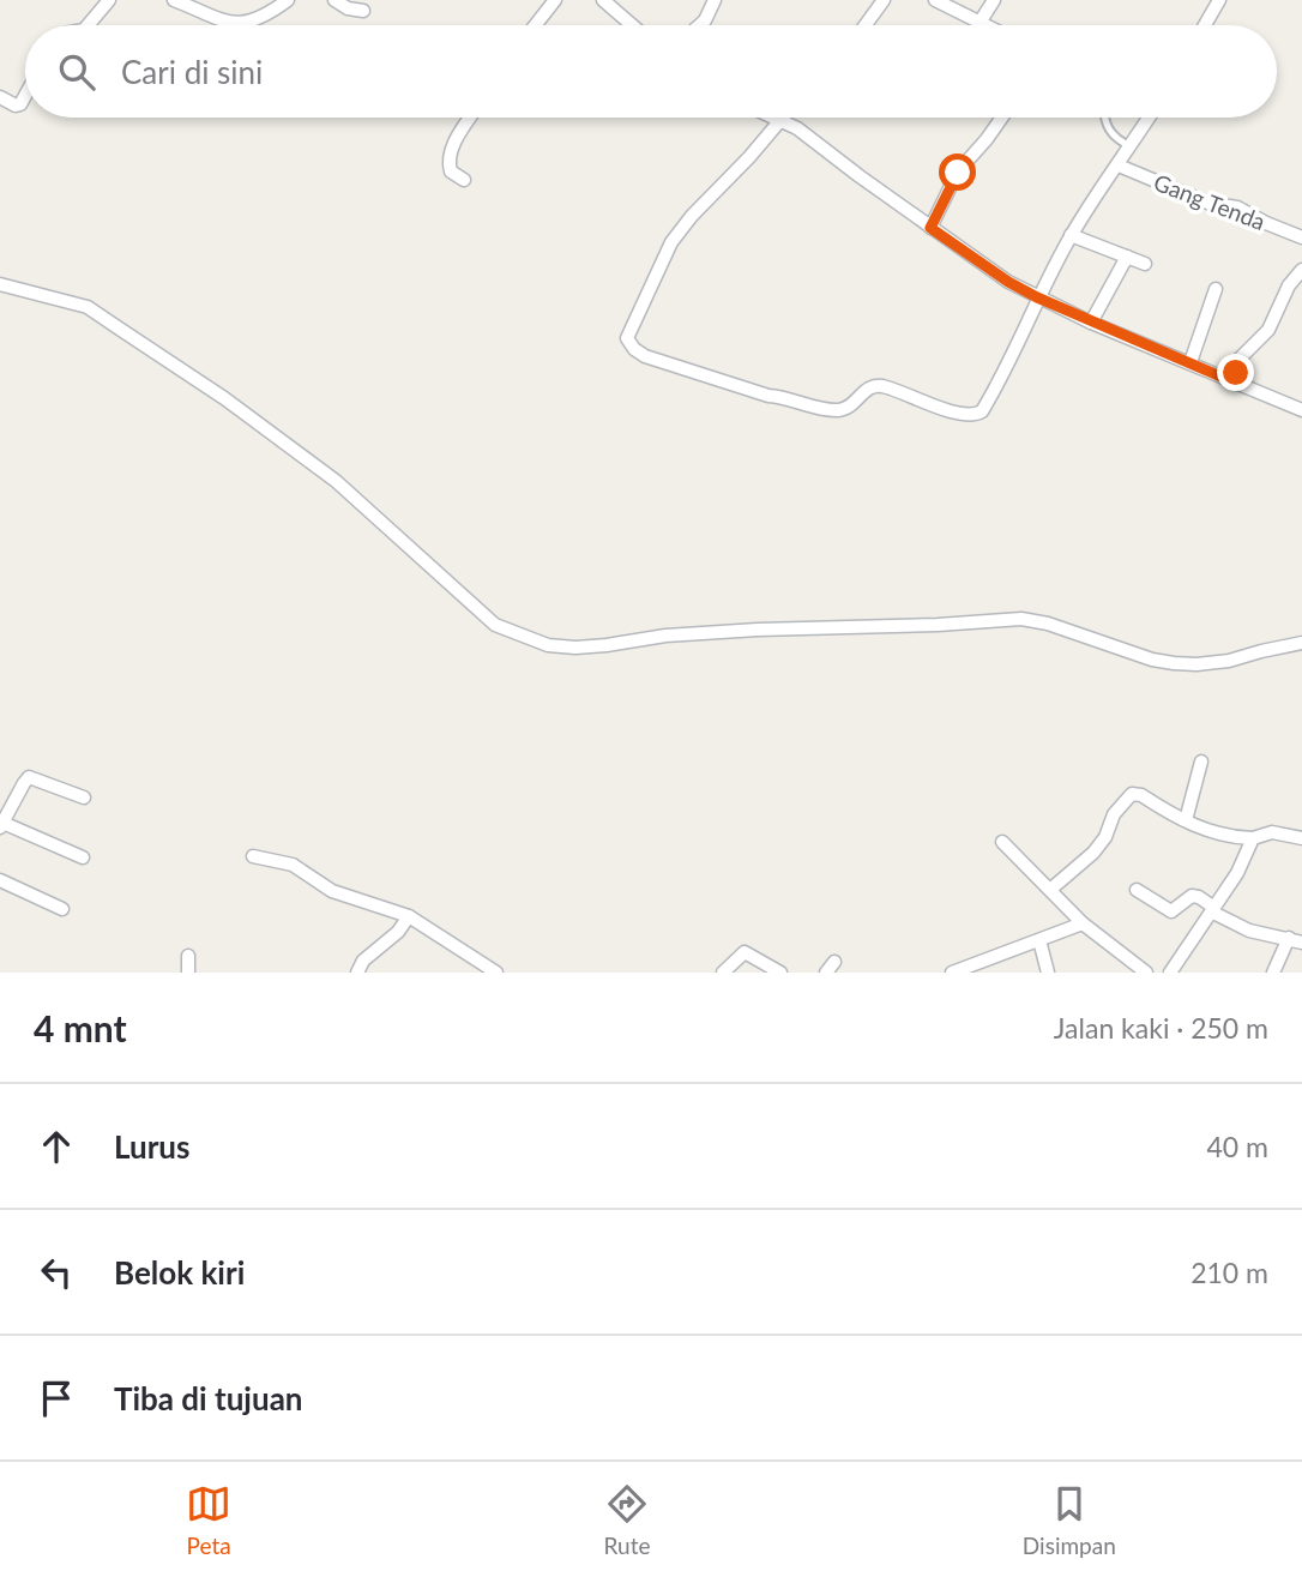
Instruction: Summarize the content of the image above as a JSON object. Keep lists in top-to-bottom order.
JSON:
{
  "streets": {
    "street": ["Gang Tenda"]
  },
  "page": {
    "search": "Cari di sini",
    "heading": ["4 mnt", "Jalan kaki · 250 m"],
    "list": [
      ["Lurus", "40 m"],
      ["Belok kiri", "210 m"],
      "Tiba di tujuan"
    ],
    "nav": ["Peta", "Rute", "Disimpan"]
  }
}
